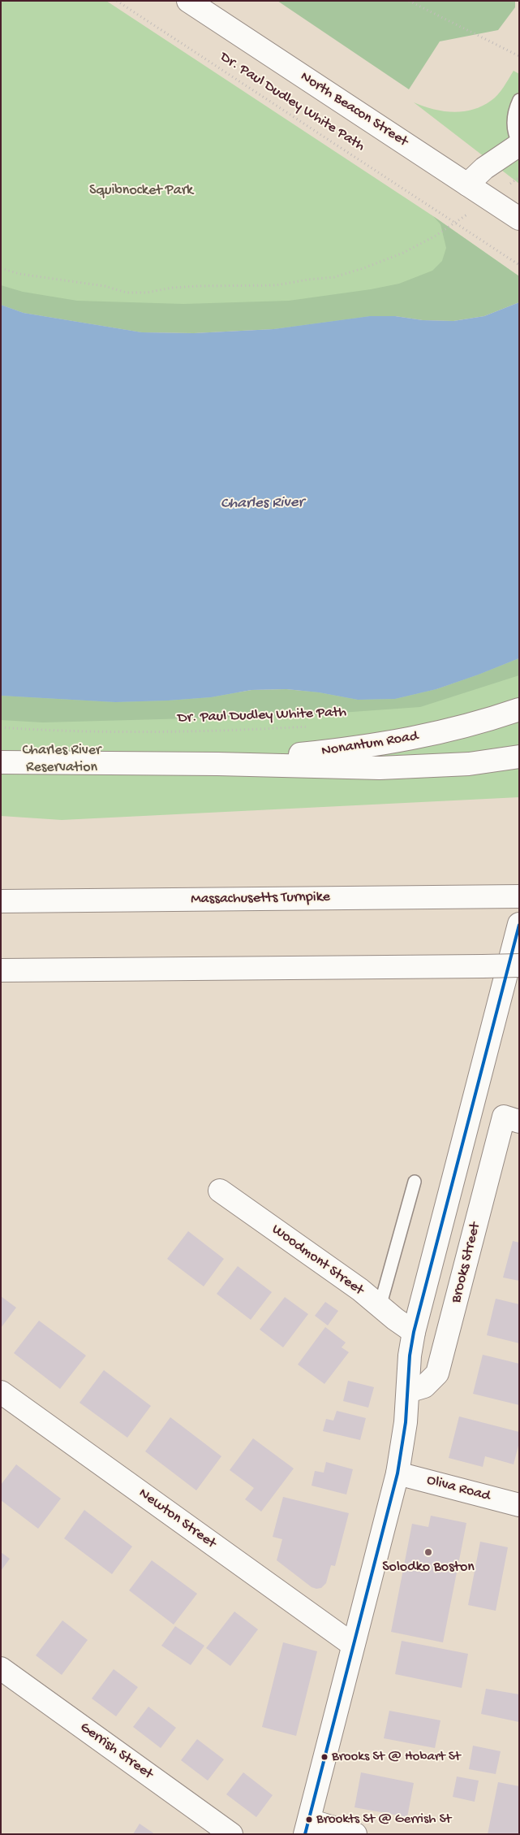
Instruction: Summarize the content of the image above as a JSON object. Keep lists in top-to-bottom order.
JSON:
{
  "streets": {
    "main road": [
      "North Beacon Street",
      "Nonantum Road",
      "Massachusetts Turnpike",
      "Woodmont Street",
      "Brooks Street",
      "Oliva Road",
      "Newton Street",
      "Gerrish Street"
    ],
    "path": ["Dr. Paul Dudley White Path"]
  },
  "water": ["Charles River"],
  "parks": ["Squibnocket Park", "Charles River Reservation"],
  "places": ["Solodko Boston", "Brooks St @ Hobart St", "Brookts St @ Gerrish St"]
}
